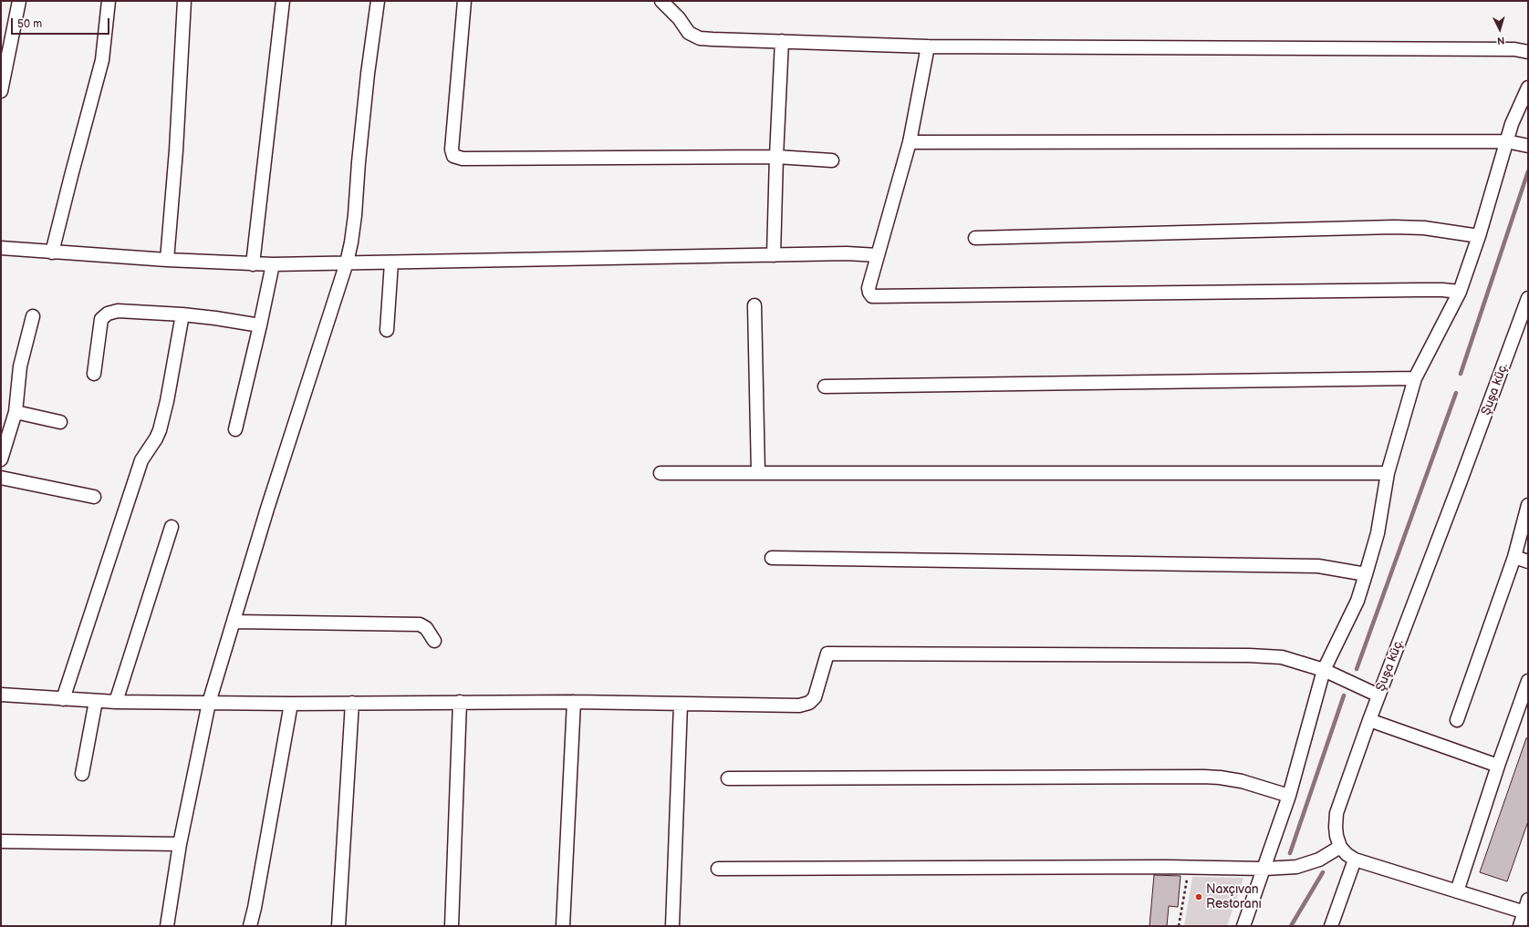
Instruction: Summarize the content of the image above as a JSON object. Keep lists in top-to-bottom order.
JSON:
{
  "streets": {
    "street": ["Şuşa küç."]
  },
  "places": ["Naxçıvan Restoranı"],
  "scale_bar": "50 m",
  "north": "bottom"
}
